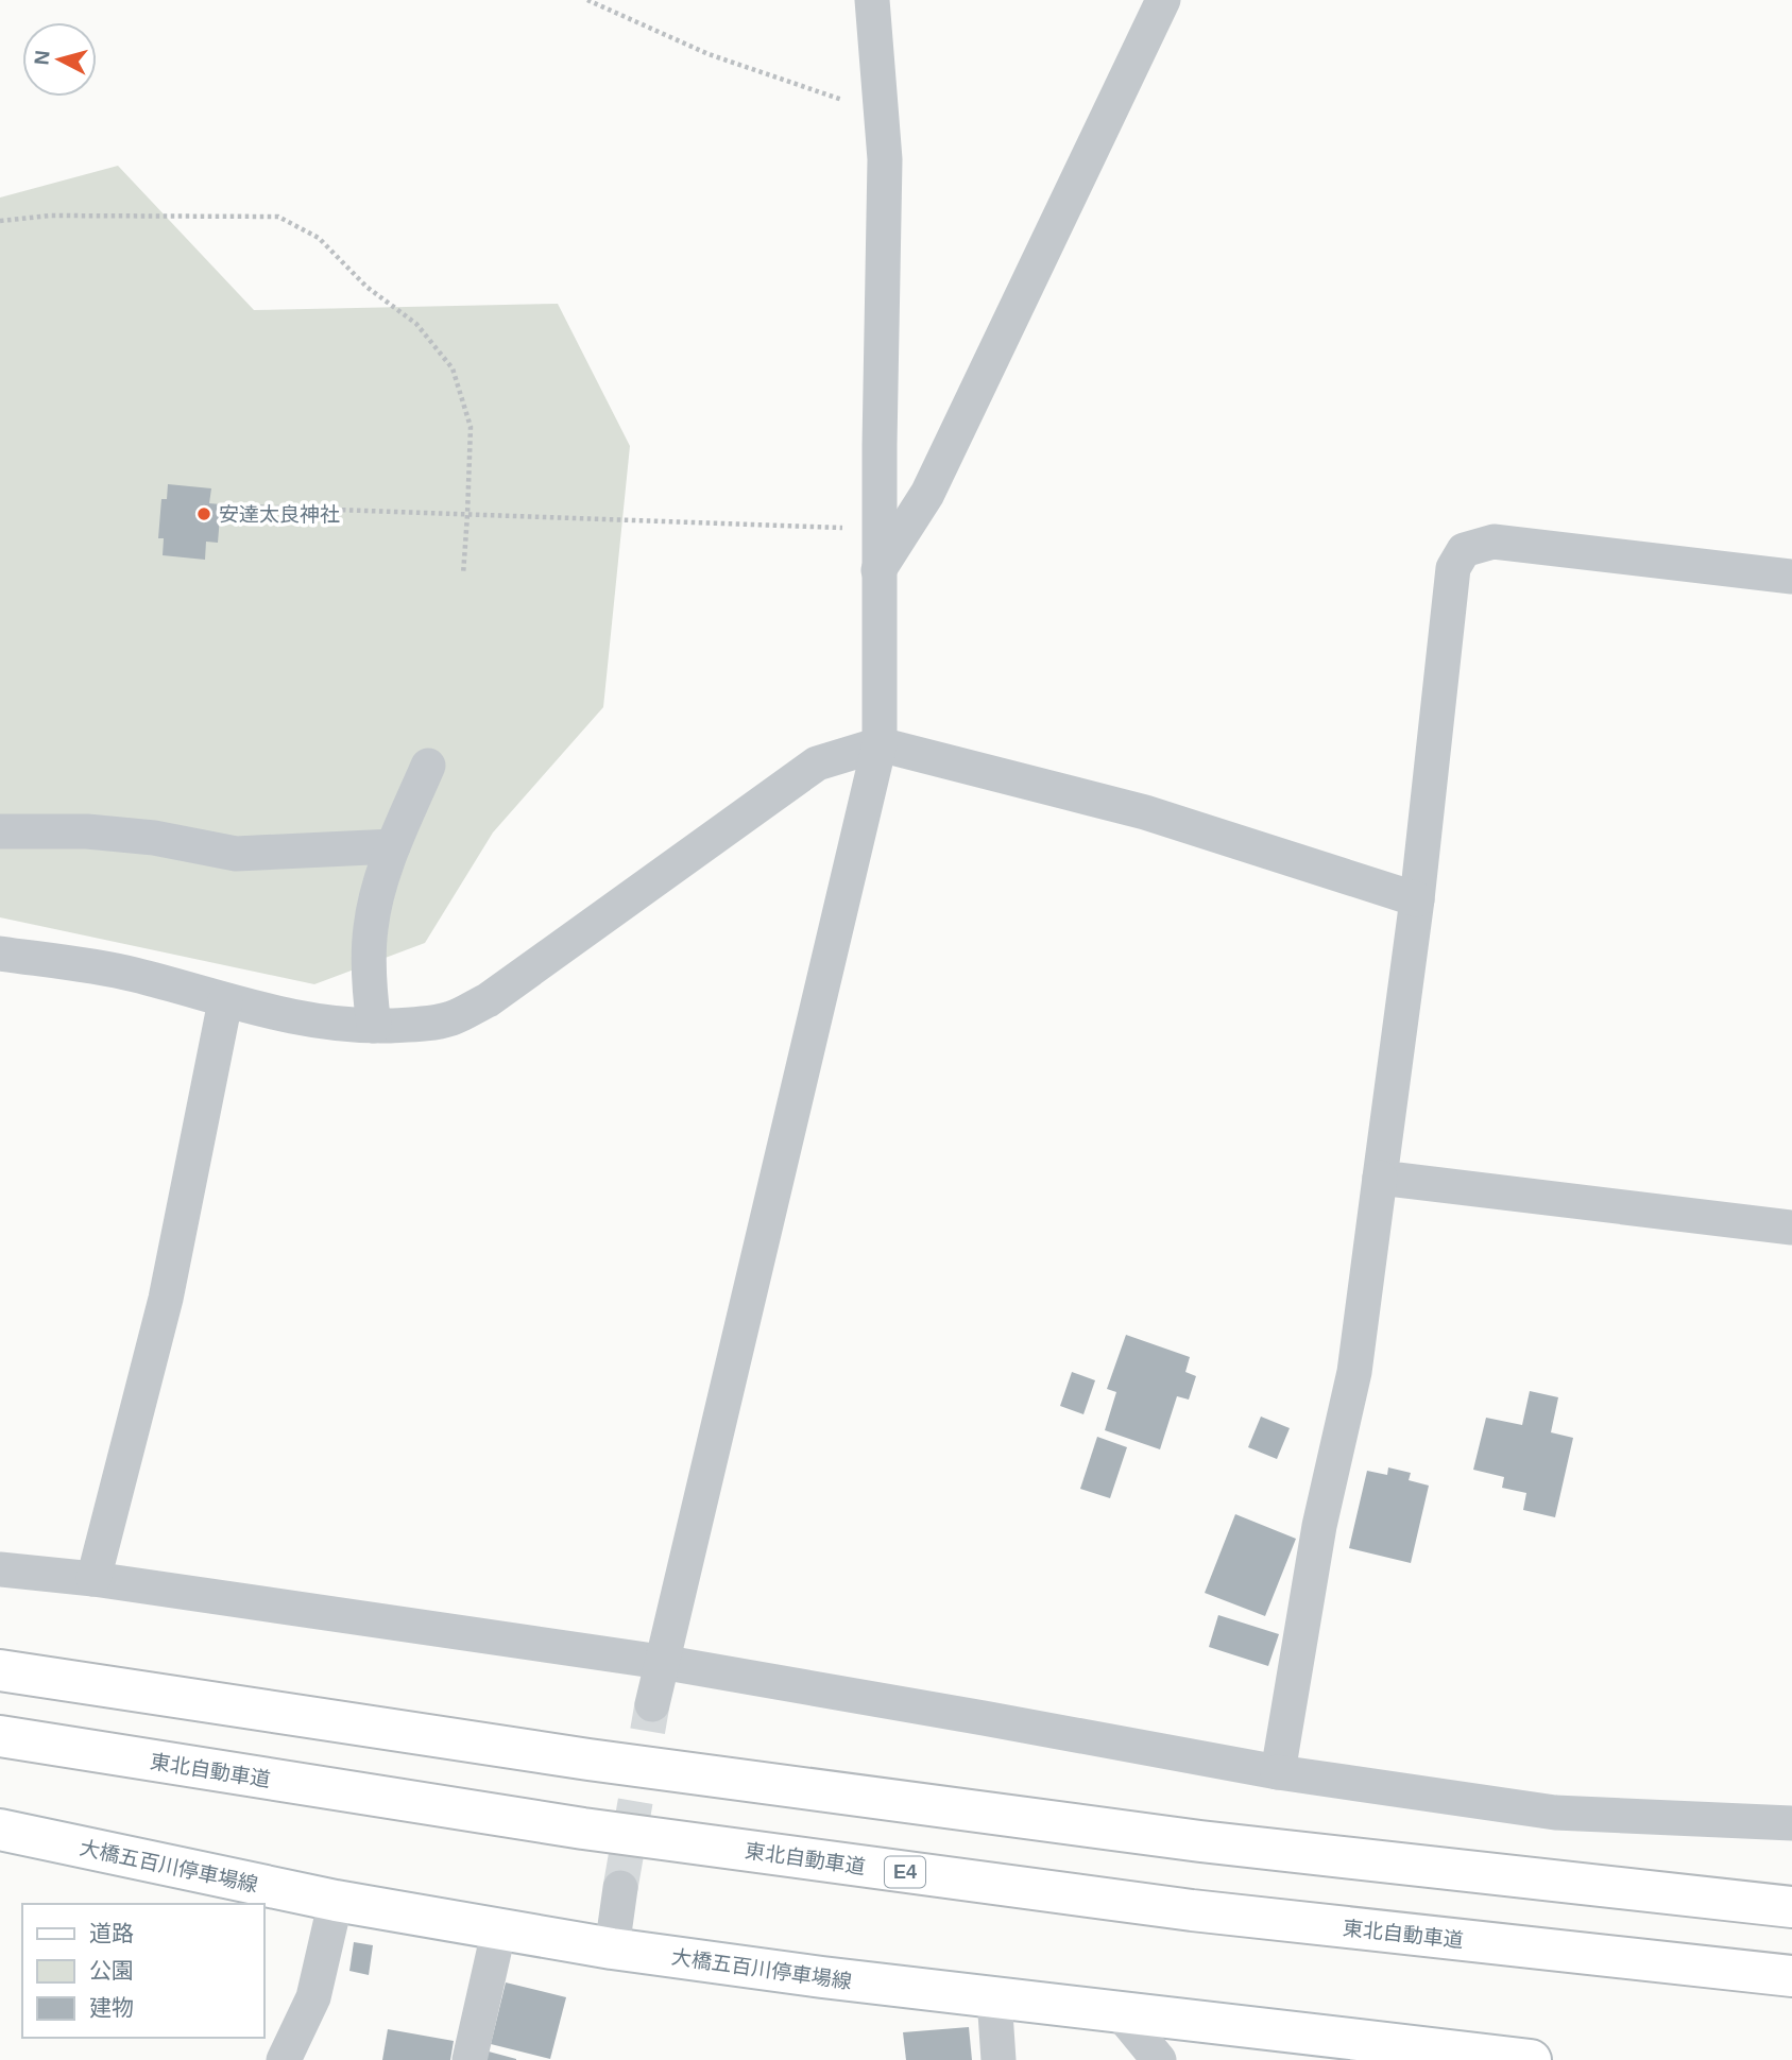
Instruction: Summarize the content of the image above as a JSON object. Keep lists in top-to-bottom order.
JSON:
{
  "streets": {
    "main road": ["東北自動車道", "大橋五百川停車場線", "E4"]
  },
  "places": ["安達太良神社"],
  "legend": ["道路", "公園", "建物"],
  "north": "left"
}
